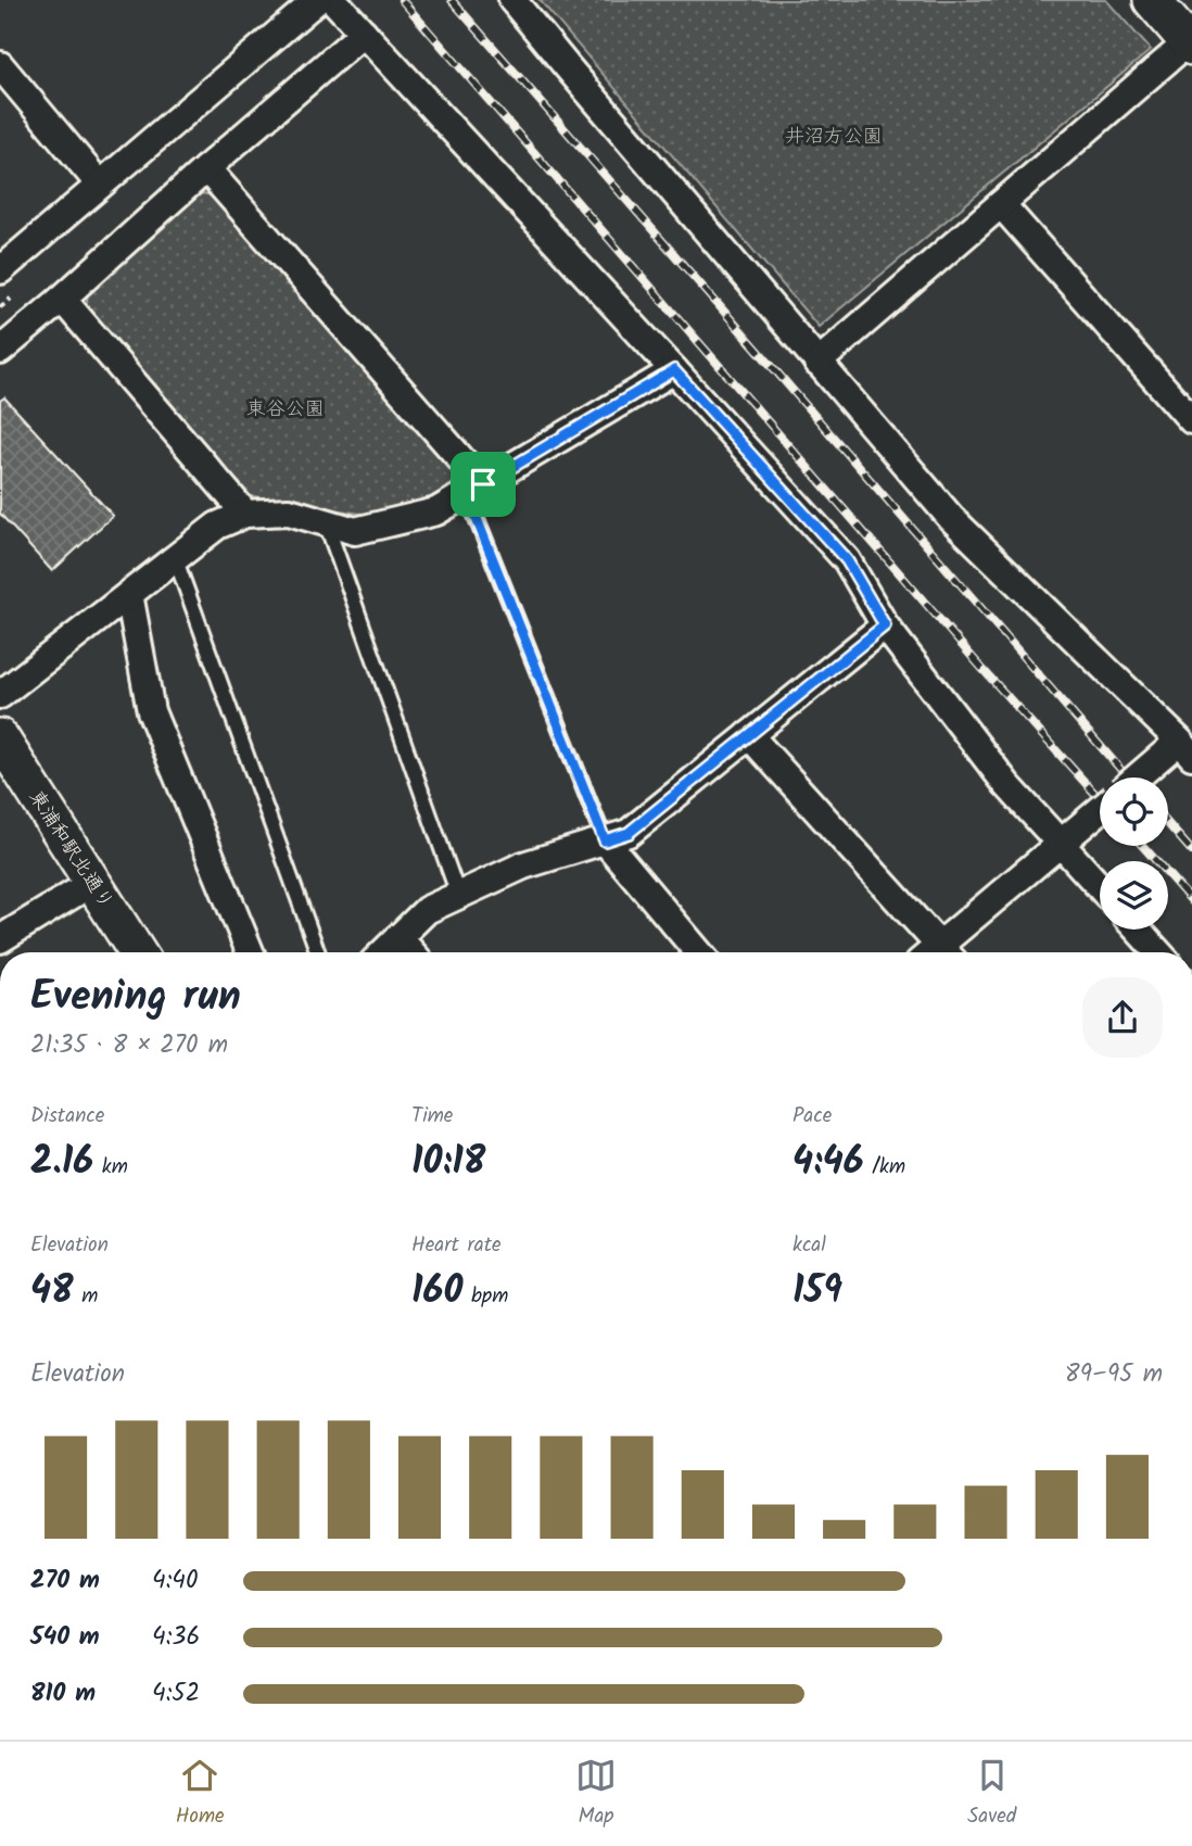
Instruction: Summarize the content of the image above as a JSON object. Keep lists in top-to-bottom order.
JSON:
{
  "streets": {
    "street": ["東浦和駅北通り"]
  },
  "parks": ["井沼方公園", "東谷公園"],
  "page": {
    "heading": ["Evening run", "21:35 · 8 × 270 m"],
    "stats": [
      ["Distance", "2.16 km"],
      ["Time", "10:18"],
      ["Pace", "4:46 /km"],
      ["Elevation", "48 m"],
      ["Heart rate", "160 bpm"],
      ["kcal", "159"]
    ],
    "chart": ["Elevation", "89–95 m"],
    "list": [
      {
        "name": "270 m",
        "note": "4:40"
      },
      {
        "name": "540 m",
        "note": "4:36"
      },
      {
        "name": "810 m",
        "note": "4:52"
      }
    ],
    "tabs": ["Home", "Map", "Saved"]
  }
}
